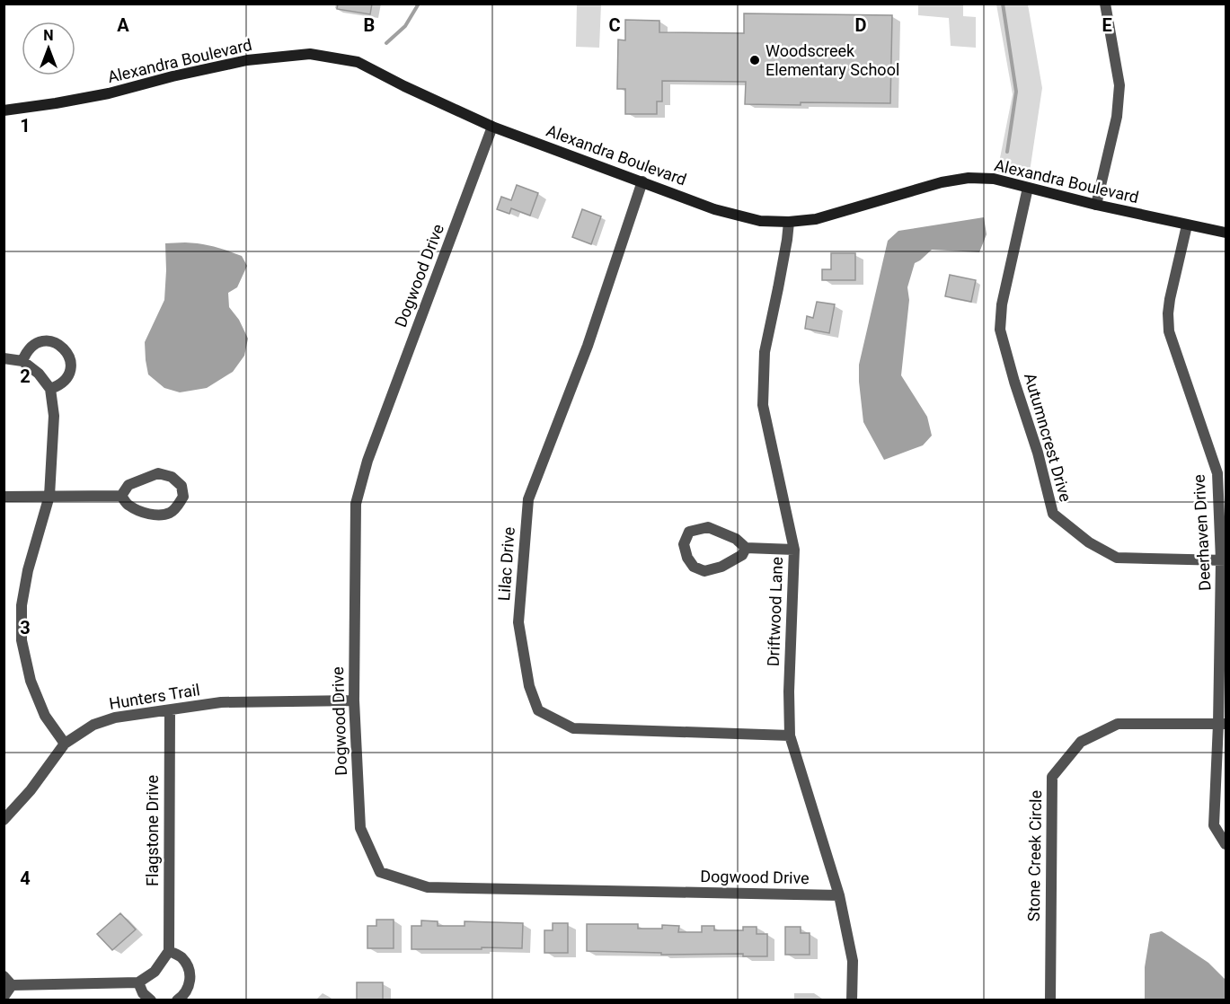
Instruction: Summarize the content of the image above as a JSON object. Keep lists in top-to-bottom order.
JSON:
{
  "streets": {
    "street": [
      "Alexandra Boulevard",
      "Dogwood Drive",
      "Autumncrest Drive",
      "Deerhaven Drive",
      "Lilac Drive",
      "Driftwood Lane",
      "Hunters Trail",
      "Flagstone Drive",
      "Stone Creek Circle"
    ]
  },
  "crossings": [
    ["Alexandra Boulevard", "Dogwood Drive"],
    ["Alexandra Boulevard", "Autumncrest Drive"],
    ["Alexandra Boulevard", "Deerhaven Drive"],
    ["Alexandra Boulevard", "Lilac Drive"],
    ["Alexandra Boulevard", "Driftwood Lane"],
    ["Dogwood Drive", "Driftwood Lane"],
    ["Dogwood Drive", "Hunters Trail"],
    ["Autumncrest Drive", "Deerhaven Drive"],
    ["Deerhaven Drive", "Stone Creek Circle"],
    ["Lilac Drive", "Driftwood Lane"],
    ["Hunters Trail", "Flagstone Drive"]
  ],
  "places": ["Woodscreek Elementary School"],
  "north": "top",
  "grid": {
    "columns": [
      "A",
      "B",
      "C",
      "D",
      "E"
    ],
    "rows": [
      "1",
      "2",
      "3",
      "4"
    ]
  }
}
